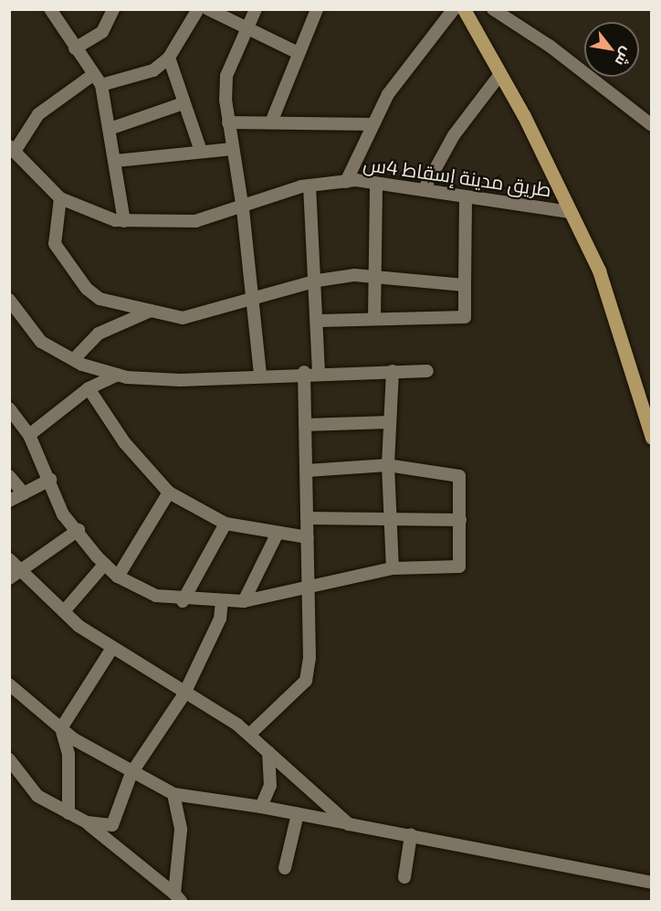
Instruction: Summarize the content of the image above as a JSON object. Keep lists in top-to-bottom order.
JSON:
{
  "streets": {
    "street": ["طريق مدينة إسقاط 4س"]
  },
  "north": "bottom right"
}
